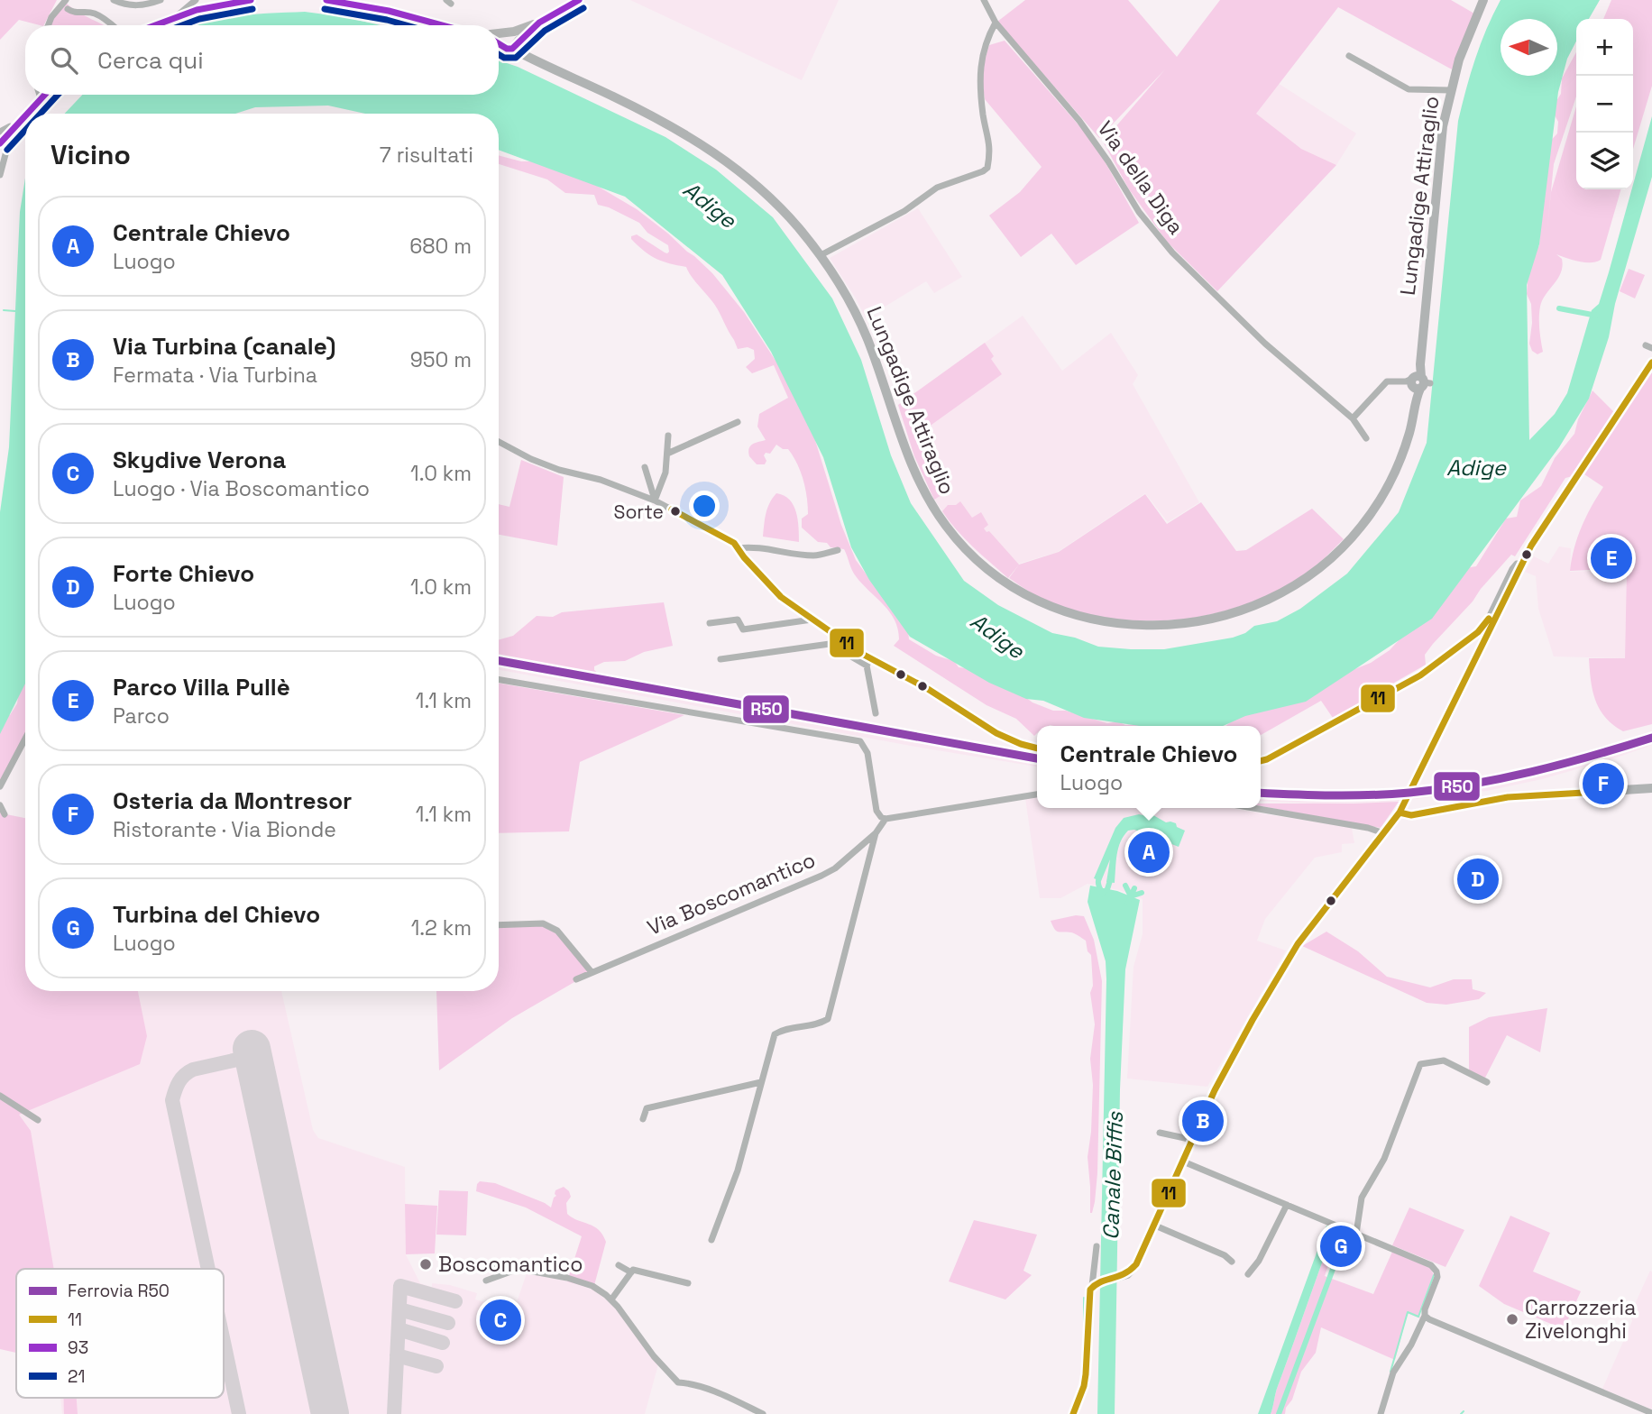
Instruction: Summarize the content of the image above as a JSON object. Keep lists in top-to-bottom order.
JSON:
{
  "streets": {
    "main road": ["Lungadige Attiraglio"],
    "street": ["Via della Diga", "Via Boscomantico"]
  },
  "water": ["Adige", "Canale Biffis"],
  "places": ["Sorte", "Boscomantico", "Carrozzeria Zivelonghi"],
  "lines": [
    "transit line 93",
    "transit line 21",
    "transit line 11",
    "rail line R50"
  ],
  "legend": [
    "Ferrovia R50",
    "11",
    "93",
    "21"
  ],
  "north": "left",
  "page": {
    "map_buttons": ["+", "−"],
    "search": "Cerca qui",
    "heading": ["Vicino", "7 risultati"],
    "list": [
      {
        "mark": "A",
        "name": "Centrale Chievo",
        "note": "Luogo",
        "value": "680 m"
      },
      {
        "mark": "B",
        "name": "Via Turbina (canale)",
        "note": "Fermata · Via Turbina",
        "value": "950 m"
      },
      {
        "mark": "C",
        "name": "Skydive Verona",
        "note": "Luogo · Via Boscomantico",
        "value": "1.0 km"
      },
      {
        "mark": "D",
        "name": "Forte Chievo",
        "note": "Luogo",
        "value": "1.0 km"
      },
      {
        "mark": "E",
        "name": "Parco Villa Pullè",
        "note": "Parco",
        "value": "1.1 km"
      },
      {
        "mark": "F",
        "name": "Osteria da Montresor",
        "note": "Ristorante · Via Bionde",
        "value": "1.1 km"
      },
      {
        "mark": "G",
        "name": "Turbina del Chievo",
        "note": "Luogo",
        "value": "1.2 km"
      }
    ],
    "pins": [
      "E",
      "F",
      "A",
      "D",
      "B",
      "G",
      "C"
    ],
    "popup": ["Centrale Chievo", "Luogo"]
  }
}
